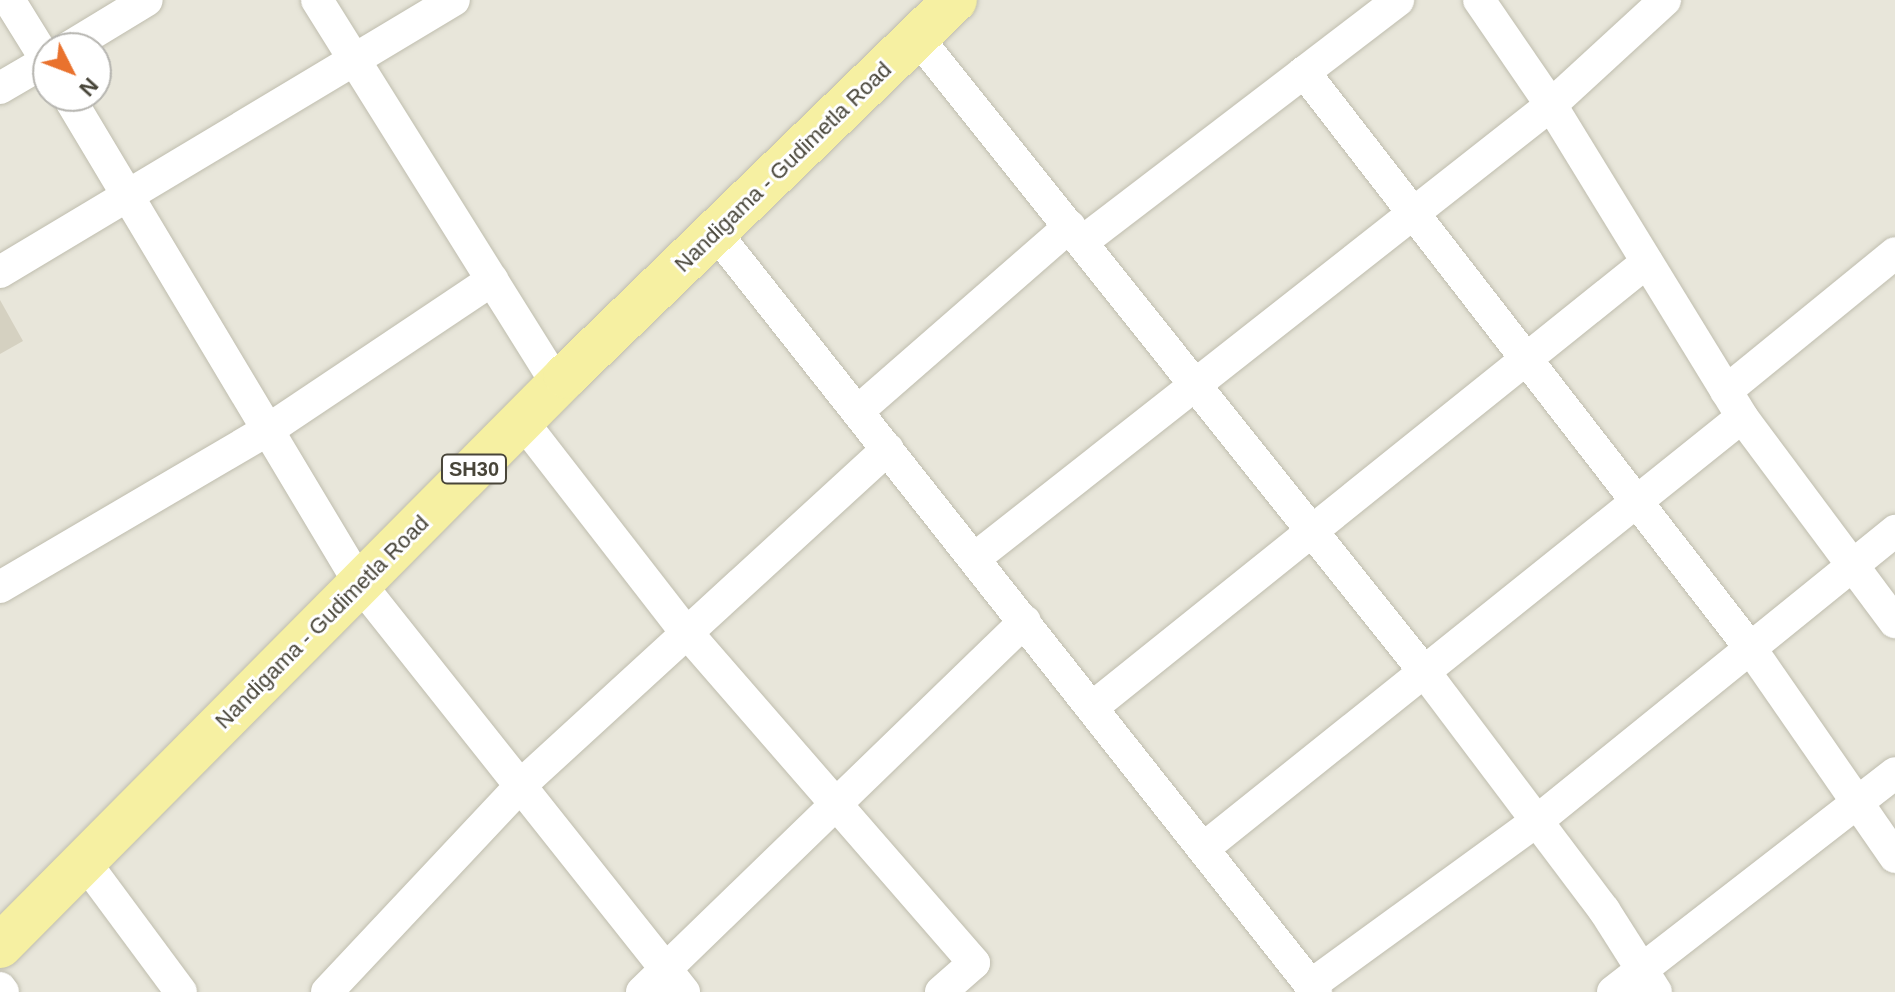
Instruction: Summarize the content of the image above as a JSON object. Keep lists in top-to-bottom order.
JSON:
{
  "streets": {
    "main road": ["Nandigama - Gudimetla Road", "SH30"]
  },
  "north": "bottom right"
}
